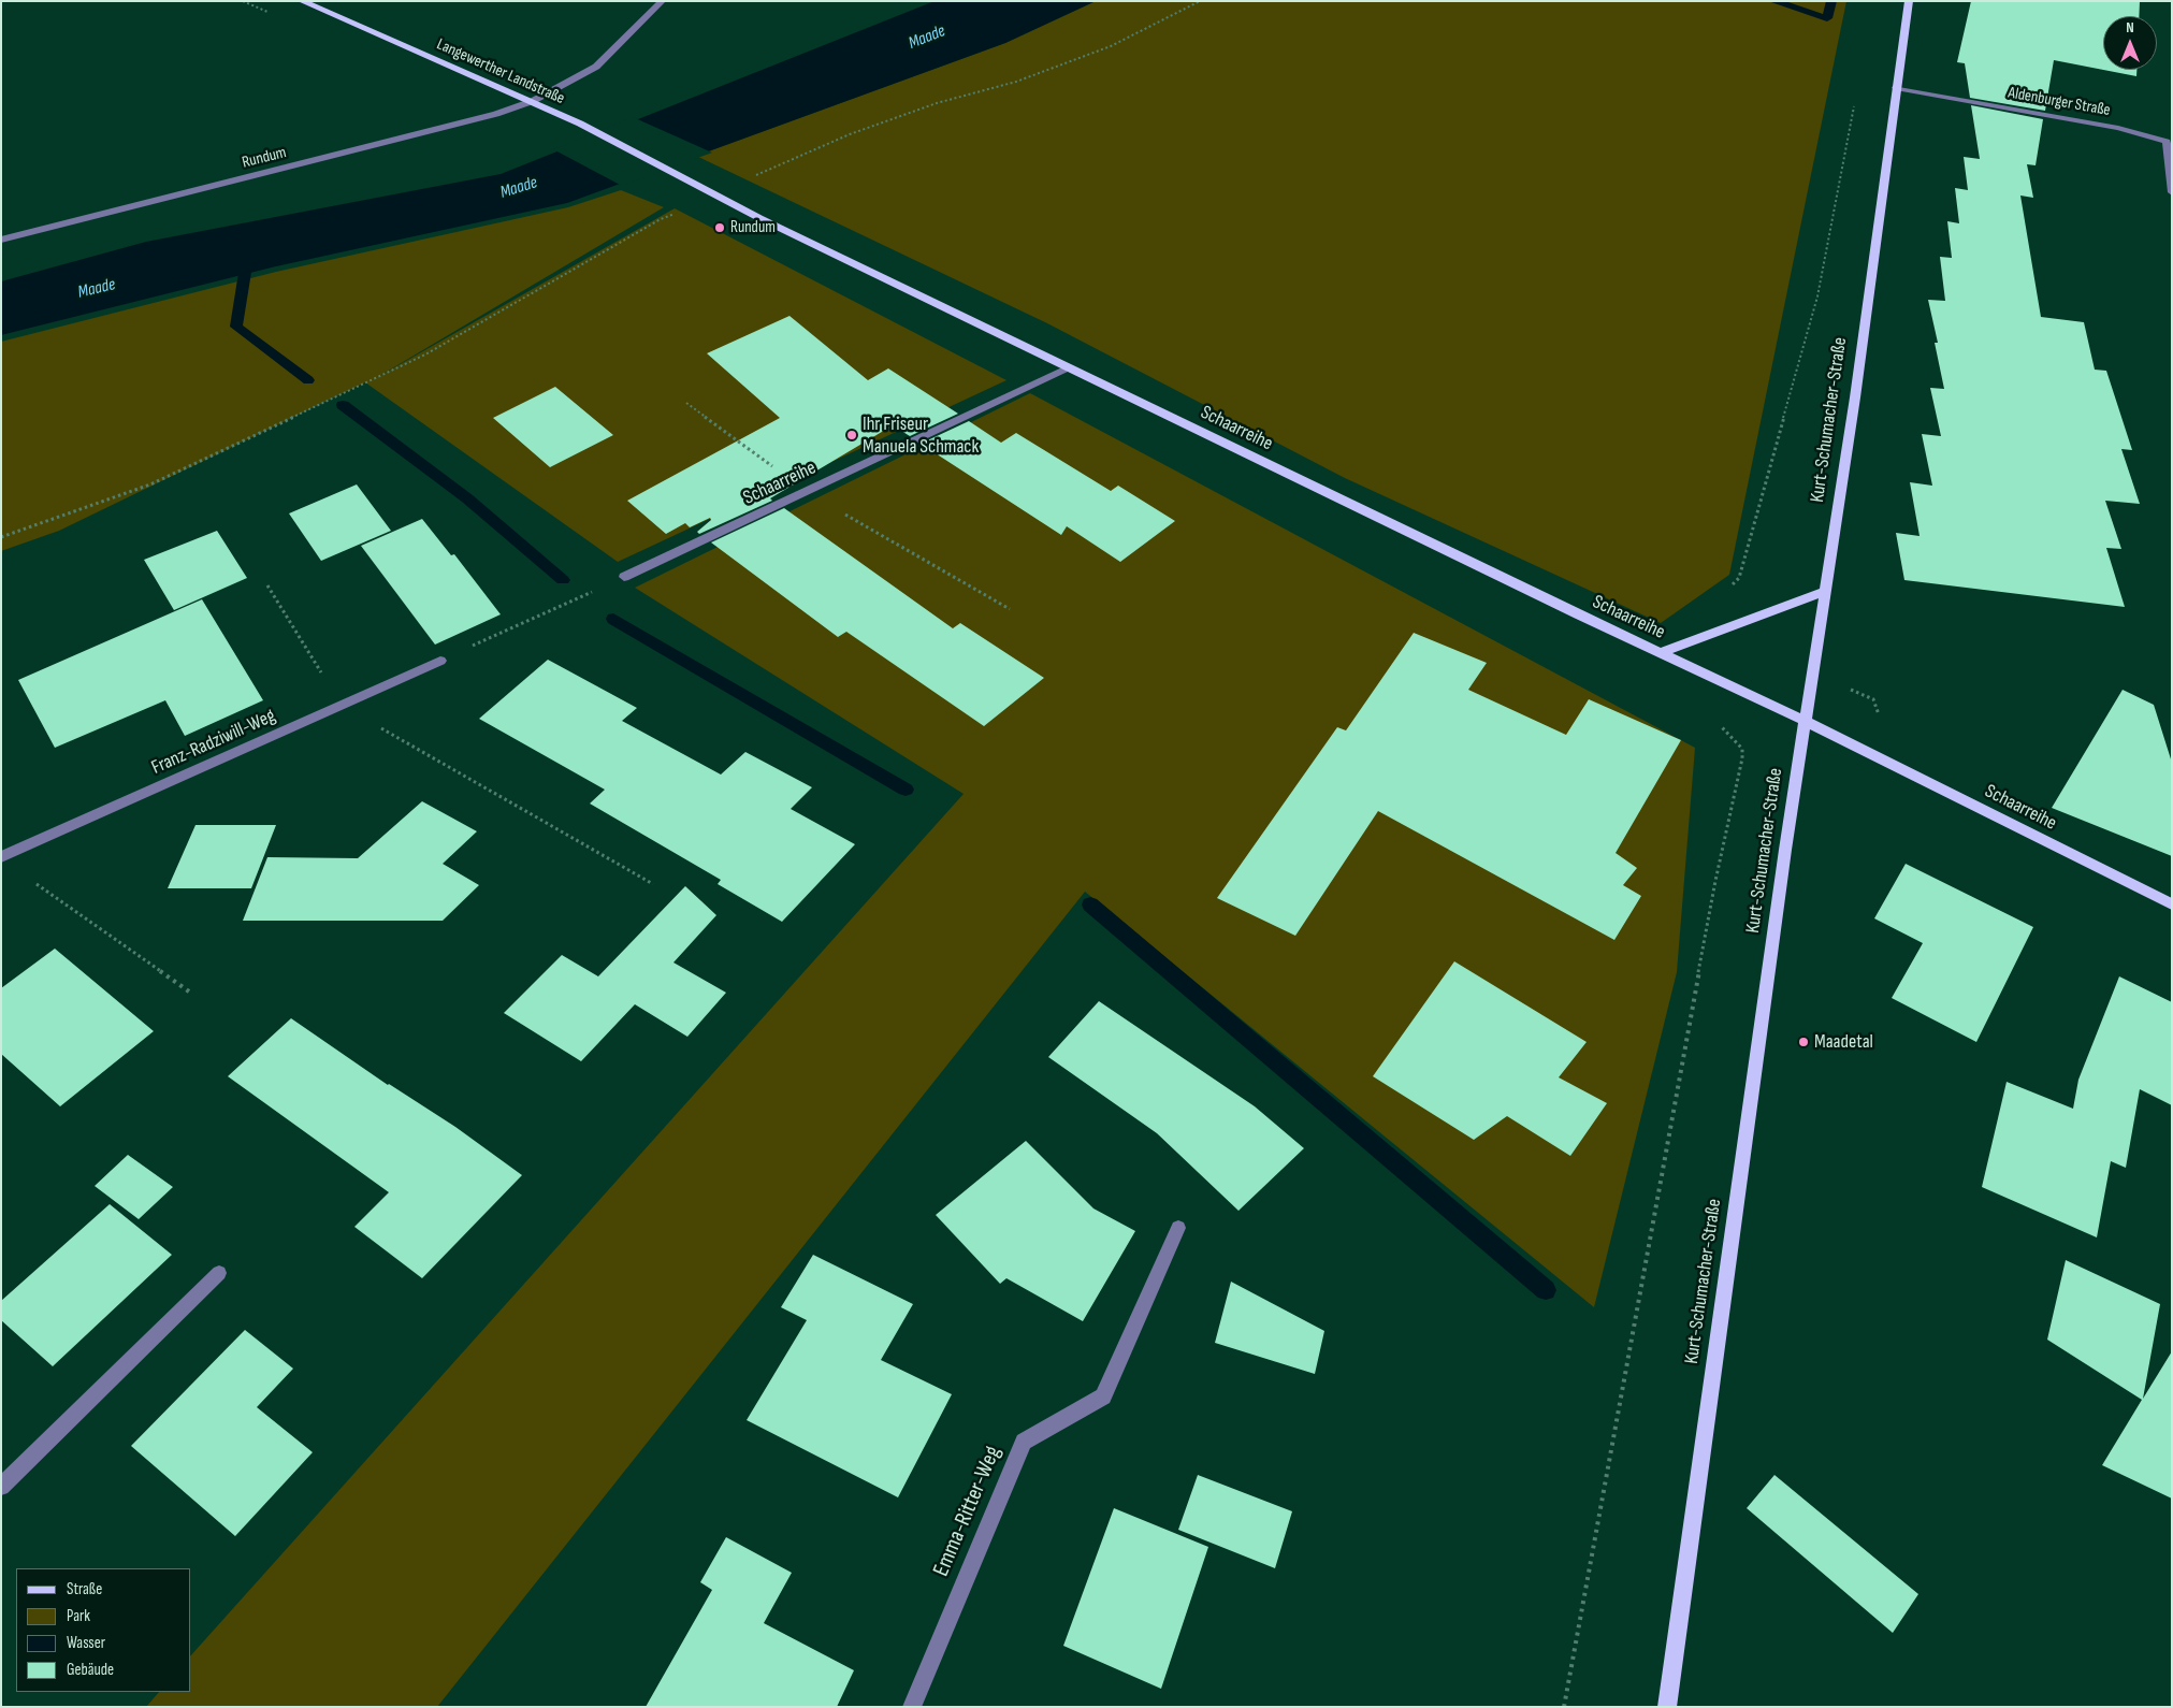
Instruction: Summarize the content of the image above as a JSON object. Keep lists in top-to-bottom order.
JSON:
{
  "streets": {
    "main road": ["Langewerther Landstraße", "Kurt-Schumacher-Straße", "Schaarreihe"],
    "street": [
      "Aldenburger Straße",
      "Rundum",
      "Franz-Radziwill-Weg",
      "Emma-Ritter-Weg"
    ]
  },
  "crossings": [
    ["Langewerther Landstraße", "Rundum"],
    ["Langewerther Landstraße", "Schaarreihe"],
    ["Aldenburger Straße", "Kurt-Schumacher-Straße"],
    ["Kurt-Schumacher-Straße", "Schaarreihe"]
  ],
  "water": ["Maade"],
  "places": ["Rundum", "Ihr Friseur Manuela Schmack", "Maadetal"],
  "legend": [
    "Straße",
    "Park",
    "Wasser",
    "Gebäude"
  ],
  "north": "top"
}
